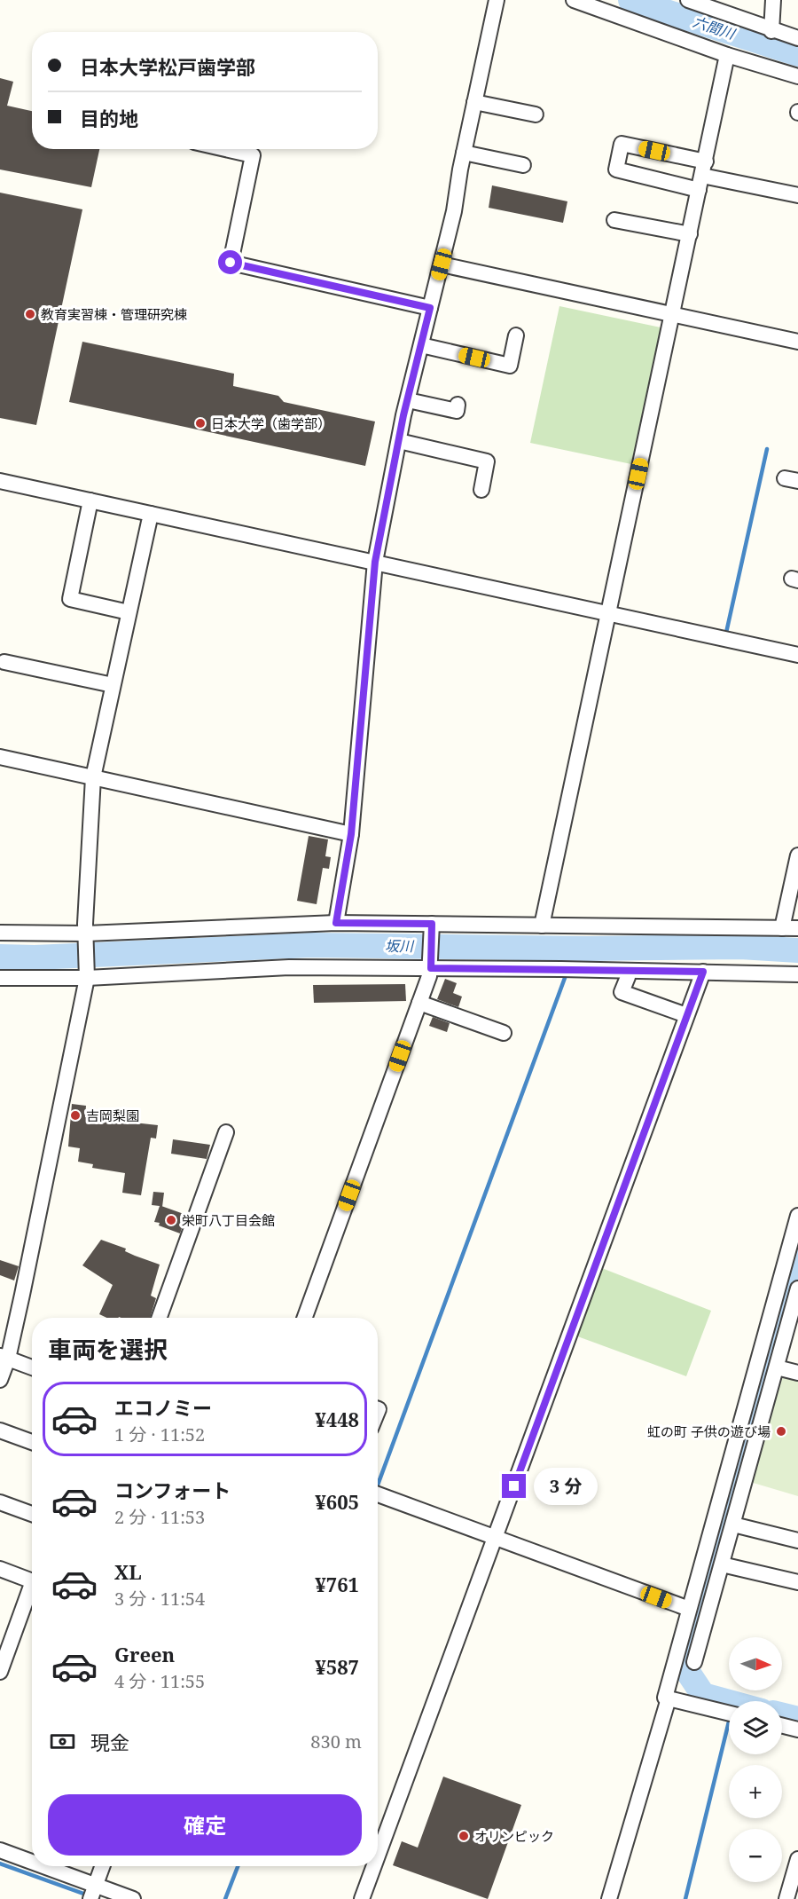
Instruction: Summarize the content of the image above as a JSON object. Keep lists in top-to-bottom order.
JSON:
{
  "water": ["六間川", "坂川"],
  "places": [
    "教育実習棟・管理研究棟",
    "日本大学（歯学部）",
    "吉岡梨園",
    "栄町八丁目会館",
    "虹の町 子供の遊び場",
    "オリンピック"
  ],
  "north": "right",
  "page": {
    "banner": ["日本大学松戸歯学部", "目的地"],
    "heading": "車両を選択",
    "list": [
      {
        "name": "エコノミー",
        "note": "1 分 · 11:52",
        "value": "¥448"
      },
      {
        "name": "コンフォート",
        "note": "2 分 · 11:53",
        "value": "¥605"
      },
      {
        "name": "XL",
        "note": "3 分 · 11:54",
        "value": "¥761"
      },
      {
        "name": "Green",
        "note": "4 分 · 11:55",
        "value": "¥587"
      }
    ],
    "bubble": "3 分",
    "map_buttons": ["+", "−"],
    "pay": ["現金", "830 m"],
    "buttons": "確定"
  }
}
